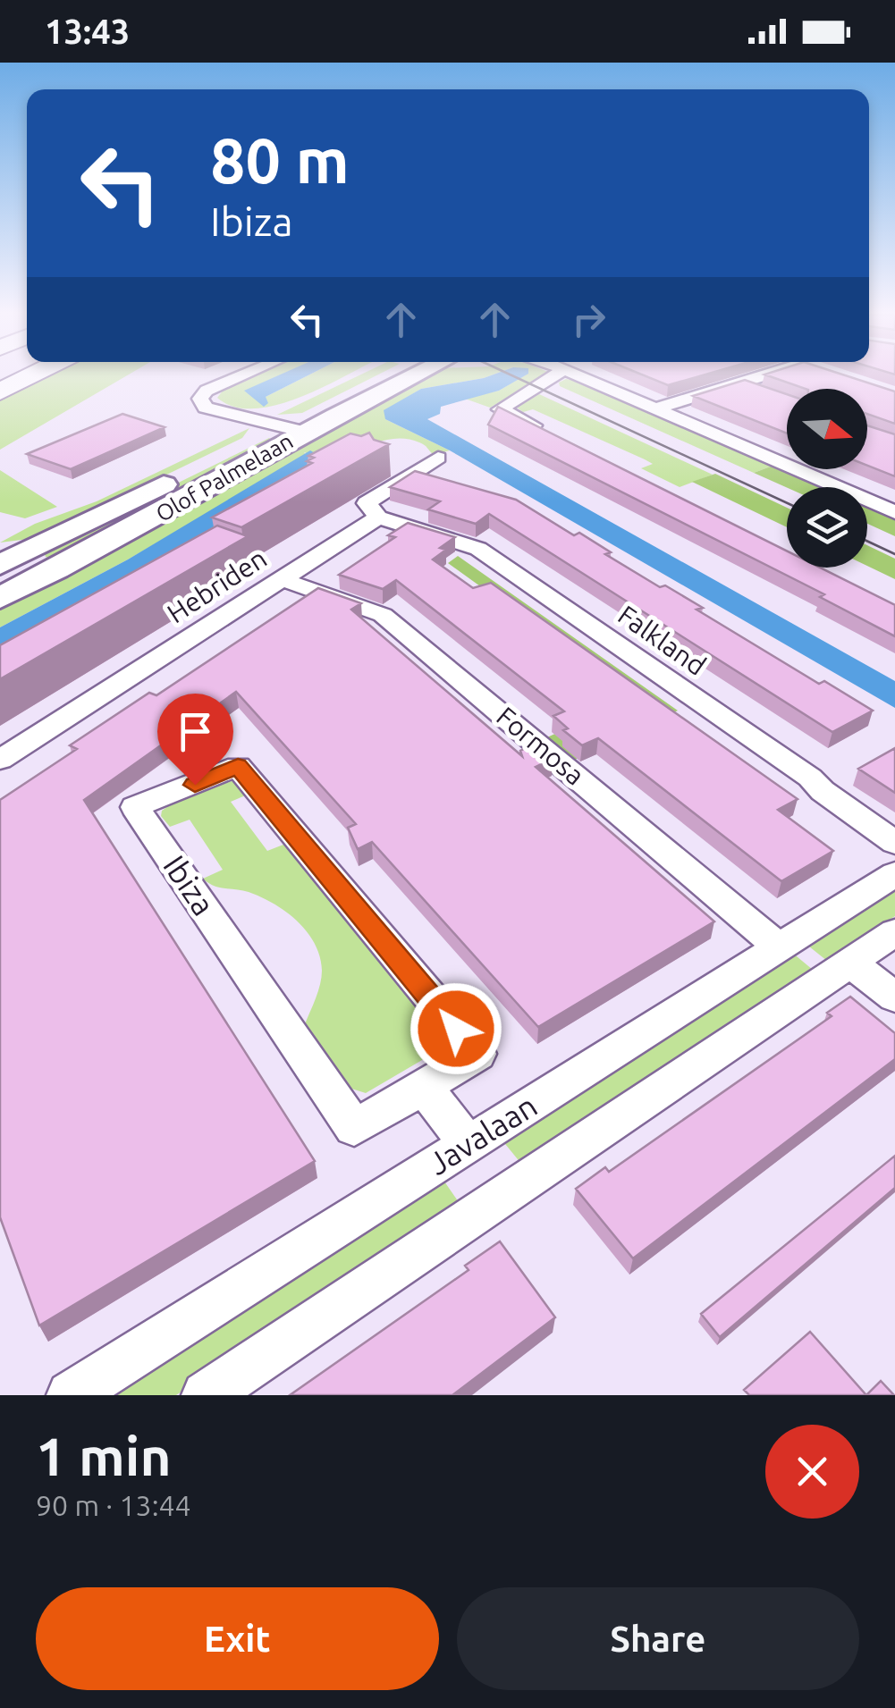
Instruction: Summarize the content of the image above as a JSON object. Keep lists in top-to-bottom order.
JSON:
{
  "streets": {
    "street": [
      "Olof Palmelaan",
      "Hebriden",
      "Falkland",
      "Formosa",
      "Ibiza",
      "Javalaan"
    ]
  },
  "crossings": [
    ["Hebriden", "Falkland"],
    ["Hebriden", "Formosa"],
    ["Formosa", "Javalaan"]
  ],
  "north": "right",
  "page": {
    "status": "13:43",
    "turn": ["80 m", "Ibiza"],
    "heading": ["1 min", "90 m · 13:44"],
    "buttons": ["Exit", "Share"]
  }
}
